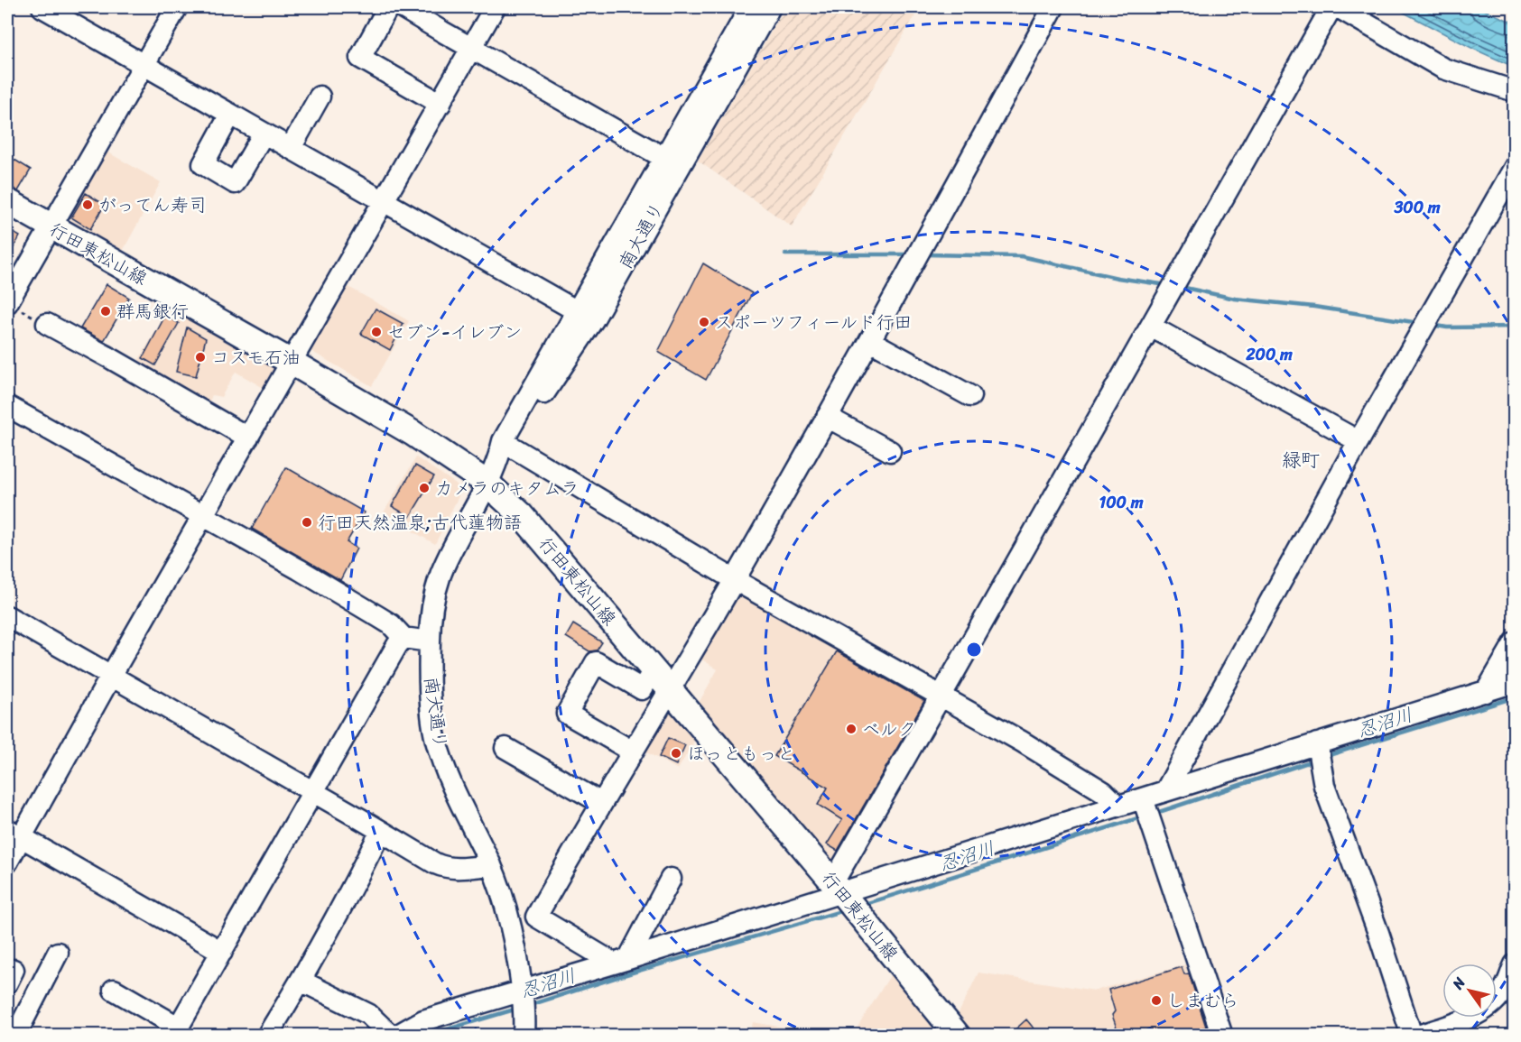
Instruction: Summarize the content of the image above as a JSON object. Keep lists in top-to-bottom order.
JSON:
{
  "streets": {
    "main road": ["行田東松山線"],
    "street": ["南大通り"]
  },
  "crossings": [
    ["南大通り", "行田東松山線"]
  ],
  "districts": ["緑町"],
  "water": ["忍沼川"],
  "places": [
    "がってん寿司",
    "群馬銀行",
    "スポーツフィールド行田",
    "セブン-イレブン",
    "コスモ石油",
    "カメラのキタムラ",
    "行田天然温泉;古代蓮物語",
    "ベルク",
    "ほっともっと",
    "しまむら"
  ],
  "north": "top left",
  "rings": ["300 m", "200 m", "100 m"]
}
